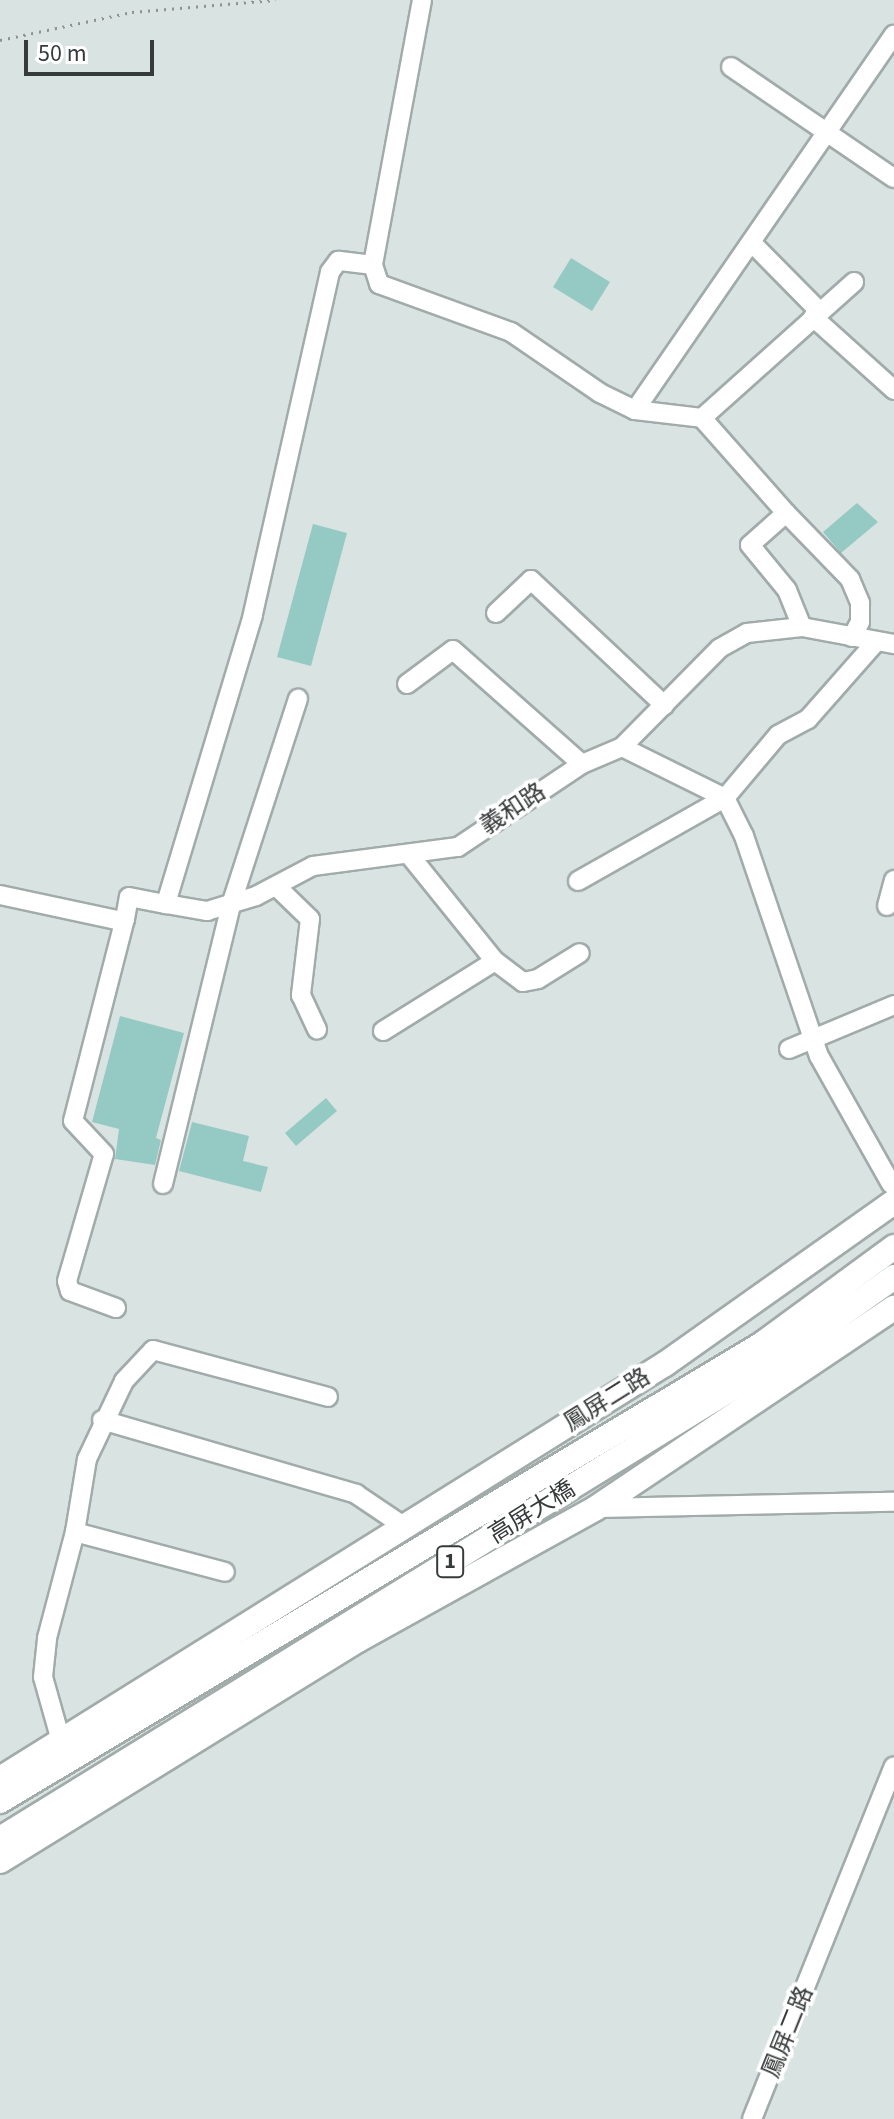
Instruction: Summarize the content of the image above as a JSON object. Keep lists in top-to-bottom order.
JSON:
{
  "streets": {
    "main road": ["鳳屏二路", "高屏大橋", "1"],
    "street": ["義和路"]
  },
  "crossings": [
    ["鳳屏二路", "1"]
  ],
  "scale_bar": "50 m"
}
